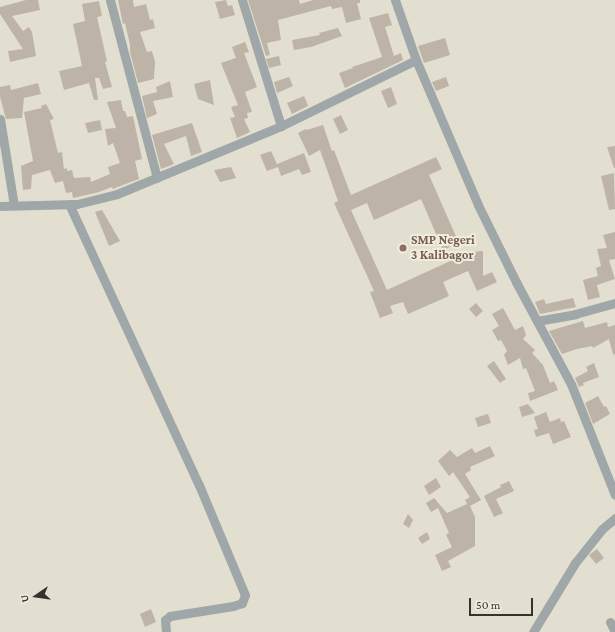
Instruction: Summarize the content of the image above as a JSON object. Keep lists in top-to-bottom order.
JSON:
{
  "places": ["SMP Negeri 3 Kalibagor"],
  "scale_bar": "50 m",
  "north": "left"
}
